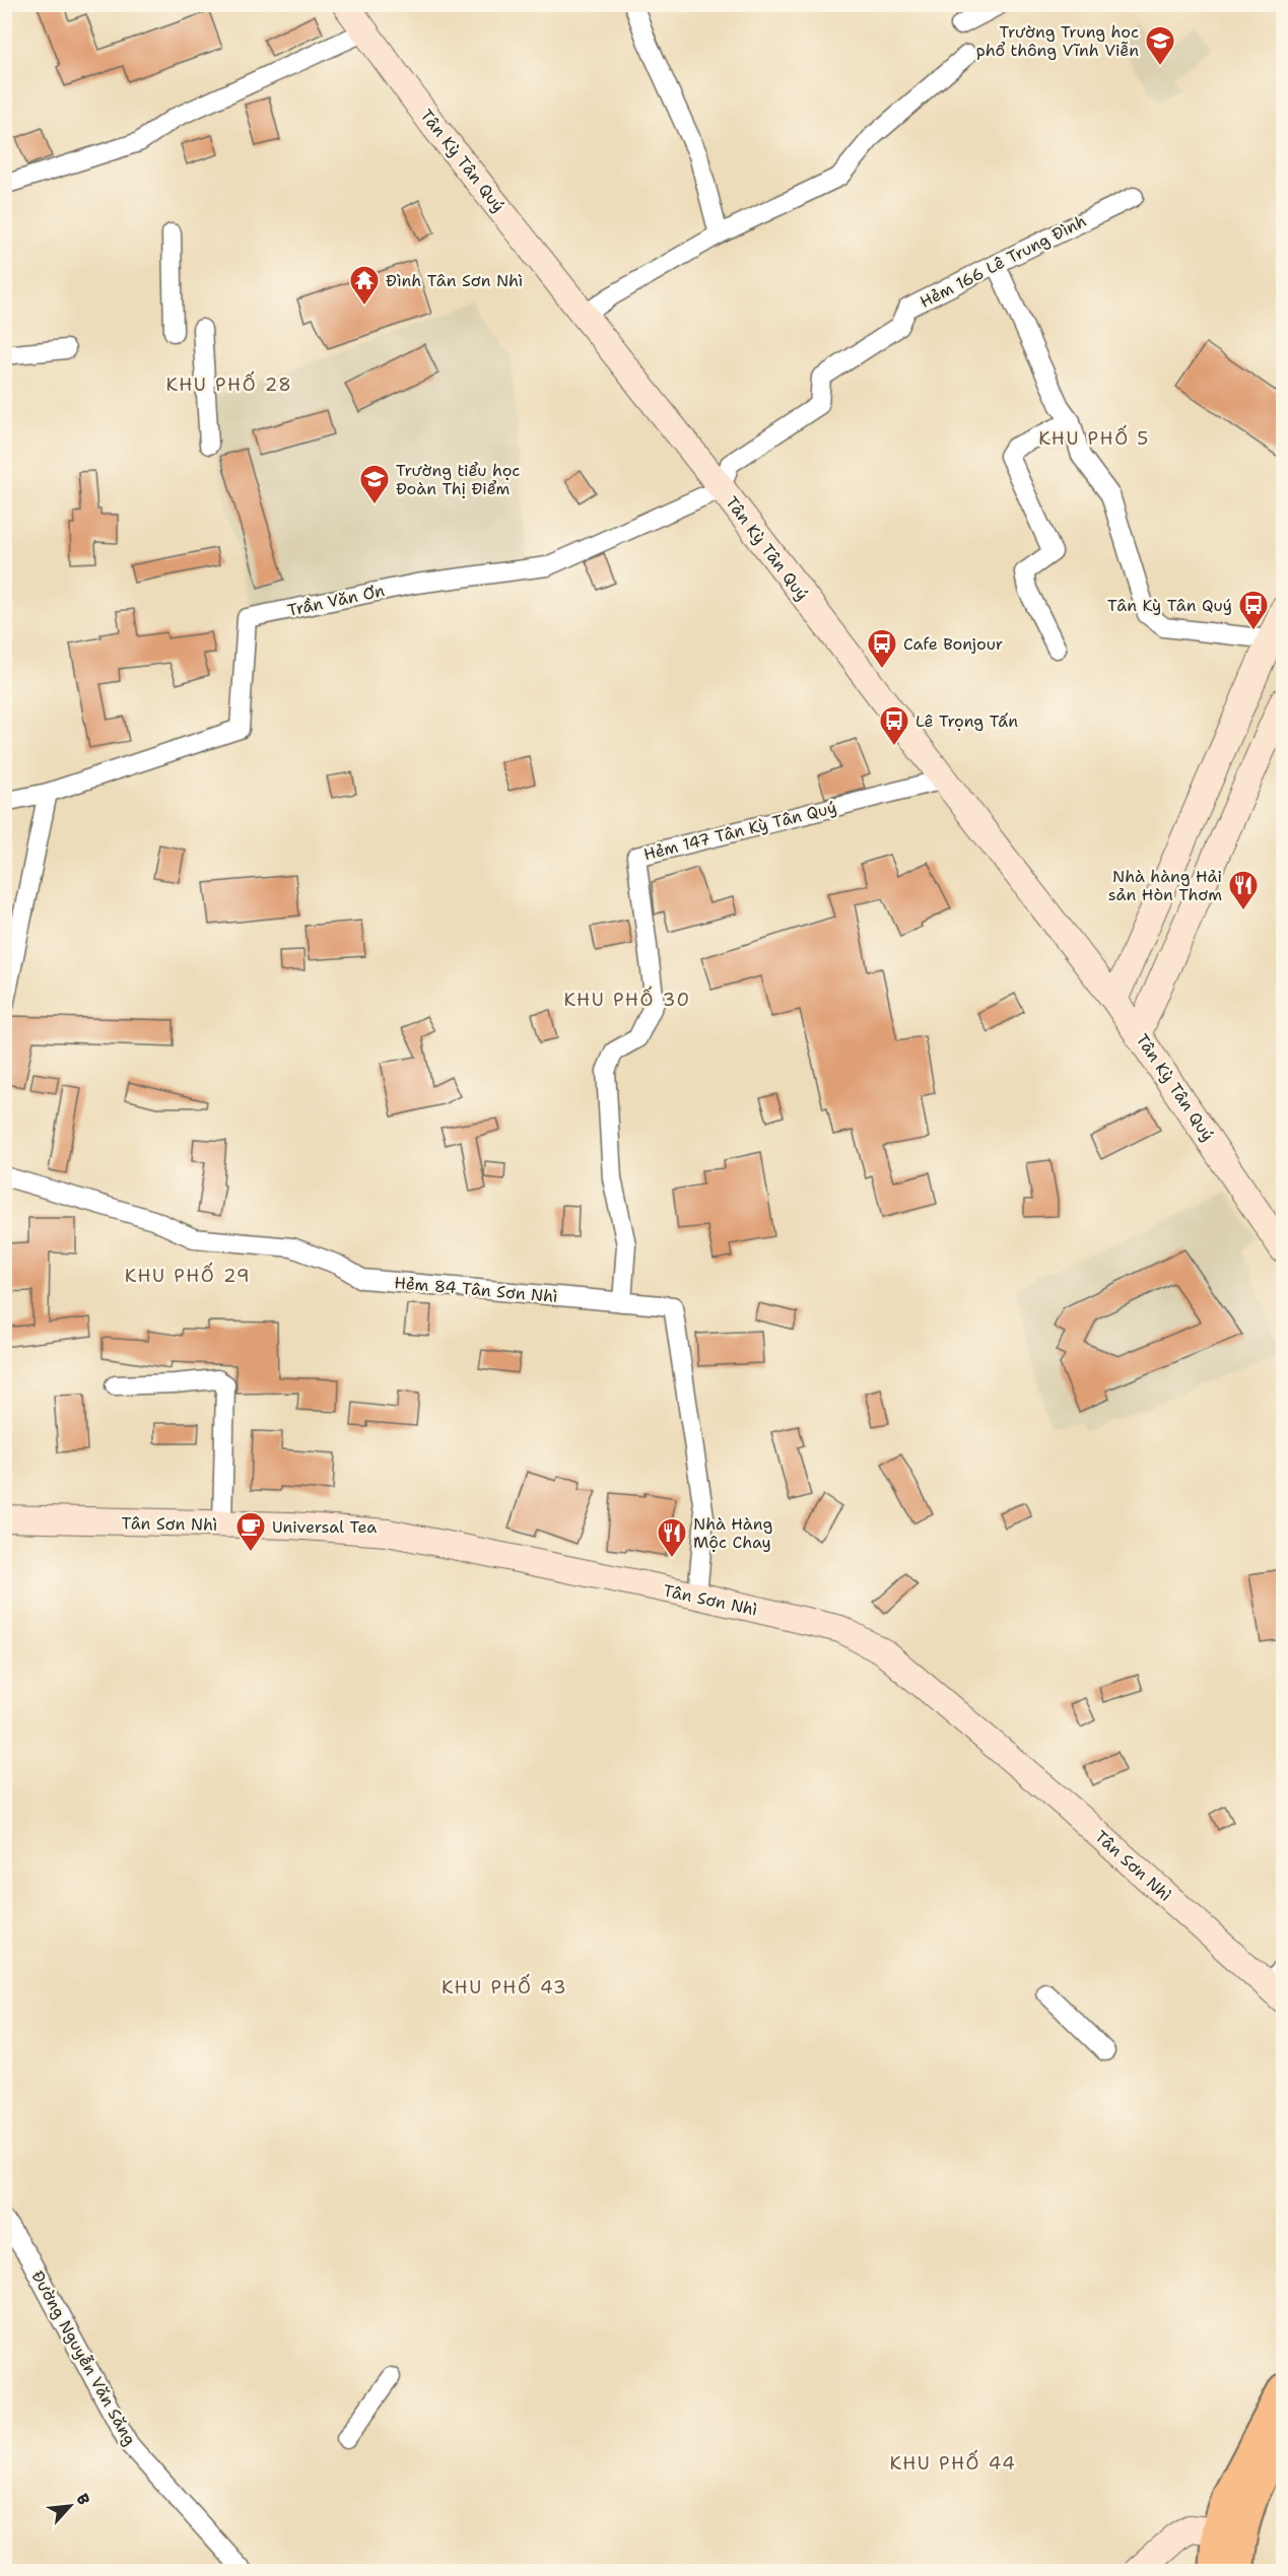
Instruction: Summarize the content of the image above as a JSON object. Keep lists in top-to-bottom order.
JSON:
{
  "streets": {
    "main road": ["Tân Kỳ Tân Quý", "Tân Sơn Nhì"],
    "street": [
      "Hẻm 166 Lê Trung Đình",
      "Trần Văn Ơn",
      "Hẻm 147 Tân Kỳ Tân Quý",
      "Hẻm 84 Tân Sơn Nhì",
      "Đường Nguyễn Văn Săng"
    ]
  },
  "crossings": [
    ["Tân Kỳ Tân Quý", "Hẻm 166 Lê Trung Đình"],
    ["Tân Kỳ Tân Quý", "Trần Văn Ơn"],
    ["Tân Kỳ Tân Quý", "Hẻm 147 Tân Kỳ Tân Quý"],
    ["Hẻm 166 Lê Trung Đình", "Trần Văn Ơn"],
    ["Hẻm 147 Tân Kỳ Tân Quý", "Hẻm 84 Tân Sơn Nhì"],
    ["Hẻm 84 Tân Sơn Nhì", "Tân Sơn Nhì"]
  ],
  "districts": [
    "KHU PHỐ 28",
    "KHU PHỐ 5",
    "KHU PHỐ 30",
    "KHU PHỐ 29",
    "KHU PHỐ 43",
    "KHU PHỐ 44"
  ],
  "places": {
    "school or university": ["Trường Trung học phổ thông Vĩnh Viễn", "Trường tiểu học Đoàn Thị Điểm"],
    "temple": ["Đình Tân Sơn Nhì"],
    "bus stop": ["Tân Kỳ Tân Quý", "Cafe Bonjour", "Lê Trọng Tấn"],
    "restaurant": ["Nhà hàng Hải sản Hòn Thơm", "Nhà Hàng Mộc Chay"],
    "cafe": ["Universal Tea"]
  },
  "north": "top right"
}
